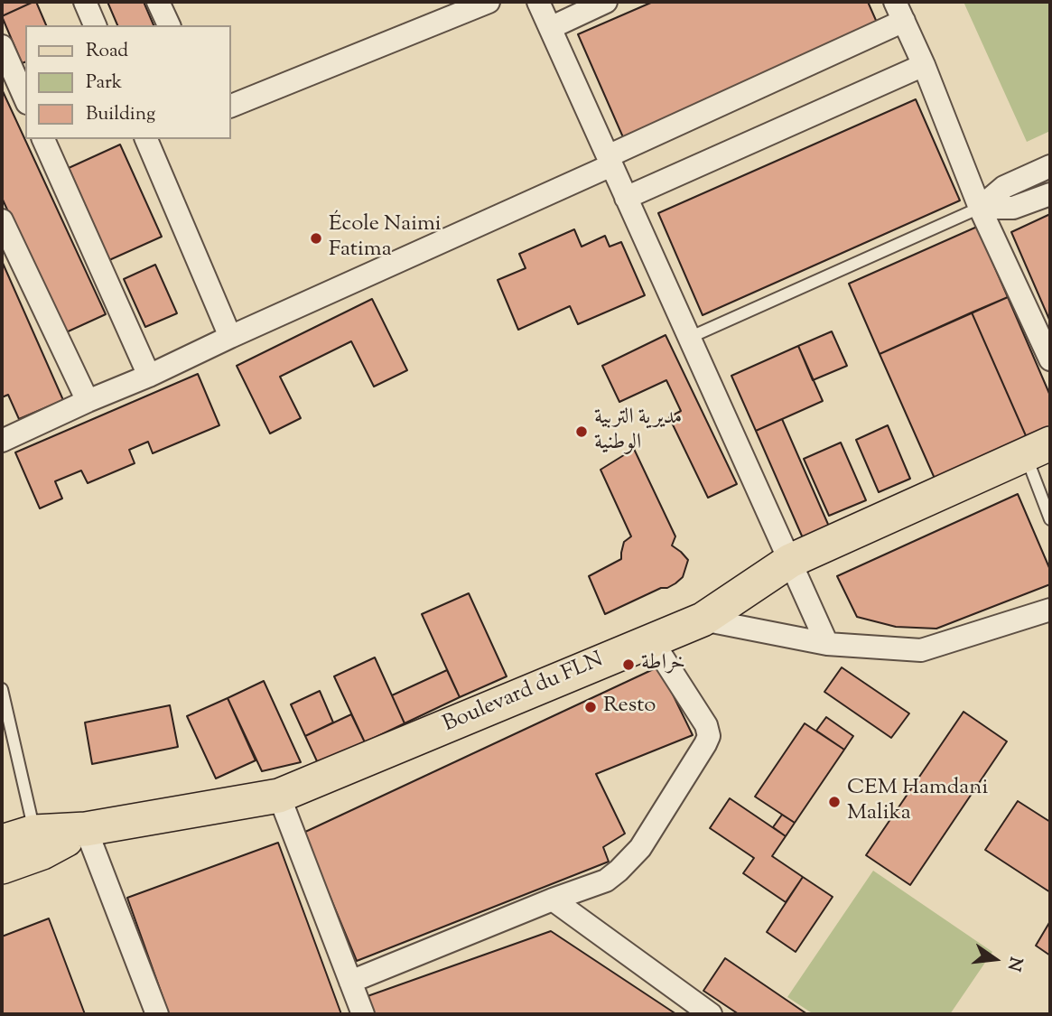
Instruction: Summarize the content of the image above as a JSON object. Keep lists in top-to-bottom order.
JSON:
{
  "streets": {
    "main road": ["Boulevard du FLN"]
  },
  "places": [
    "École Naimi Fatima",
    "مديرية التربية الوطنية",
    "خراطة",
    "Resto",
    "CEM Hamdani Malika"
  ],
  "legend": ["Road", "Park", "Building"],
  "north": "right"
}
